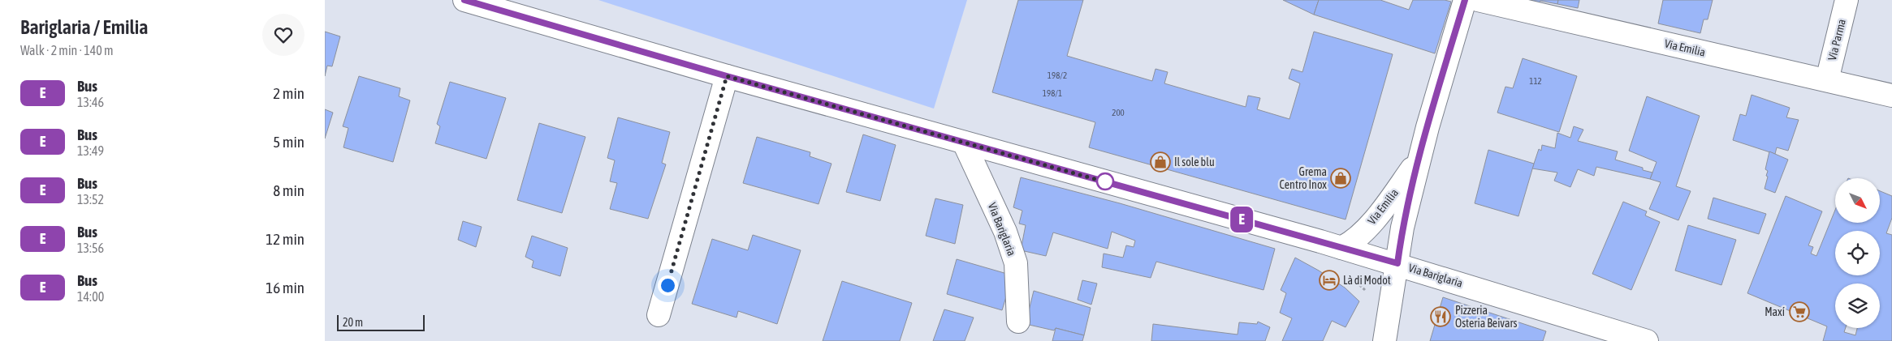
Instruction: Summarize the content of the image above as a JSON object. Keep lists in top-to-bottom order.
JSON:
{
  "streets": {
    "street": ["Via Parma", "Via Emilia", "Via Bariglaria"]
  },
  "crossings": [
    ["Via Parma", "Via Emilia"],
    ["Via Emilia", "Via Bariglaria"]
  ],
  "places": {
    "shop": ["Il sole blu", "Grema Centro Inox"],
    "hotel": ["Là di Modot"],
    "supermarket": ["Maxí"],
    "restaurant": ["Pizzeria Osteria Beivars"]
  },
  "lines": ["bus line E"],
  "house_numbers": [
    "198/2",
    "112",
    "198/1",
    "200"
  ],
  "scale_bar": "20 m",
  "north": "bottom right",
  "page": {
    "heading": ["Bariglaria / Emilia", "Walk · 2 min · 140 m"],
    "on_map": "E",
    "list": [
      {
        "mark": "E",
        "name": "Bus",
        "note": "13:46",
        "value": "2 min"
      },
      {
        "mark": "E",
        "name": "Bus",
        "note": "13:49",
        "value": "5 min"
      },
      {
        "mark": "E",
        "name": "Bus",
        "note": "13:52",
        "value": "8 min"
      },
      {
        "mark": "E",
        "name": "Bus",
        "note": "13:56",
        "value": "12 min"
      },
      {
        "mark": "E",
        "name": "Bus",
        "note": "14:00",
        "value": "16 min"
      }
    ],
    "scale": "20 m"
  }
}
